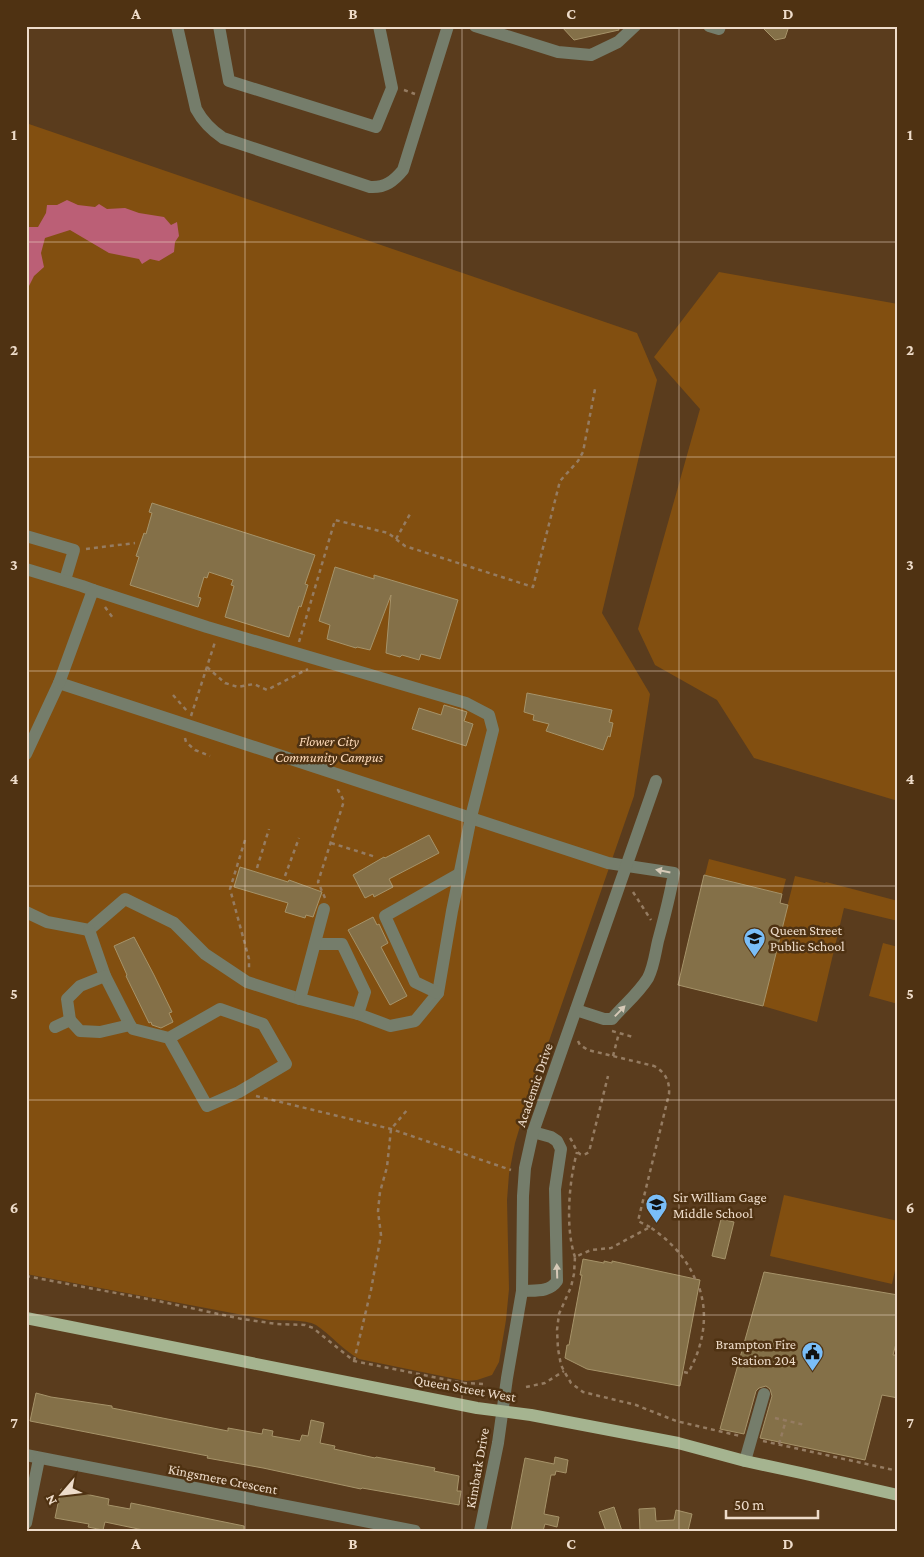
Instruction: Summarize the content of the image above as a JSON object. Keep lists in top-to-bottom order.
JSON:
{
  "streets": {
    "main road": ["Queen Street West"],
    "street": ["Academic Drive", "Kimbark Drive", "Kingsmere Crescent"]
  },
  "crossings": [
    ["Academic Drive", "Queen Street West"],
    ["Academic Drive", "Kimbark Drive"],
    ["Queen Street West", "Kimbark Drive"]
  ],
  "parks": ["Flower City Community Campus"],
  "places": {
    "school or university": ["Queen Street Public School", "Sir William Gage Middle School"],
    "public building": ["Brampton Fire Station 204"]
  },
  "scale_bar": "50 m",
  "north": "bottom left",
  "grid": {
    "columns": [
      "A",
      "B",
      "C",
      "D"
    ],
    "rows": [
      "1",
      "2",
      "3",
      "4",
      "5",
      "6",
      "7"
    ]
  }
}
